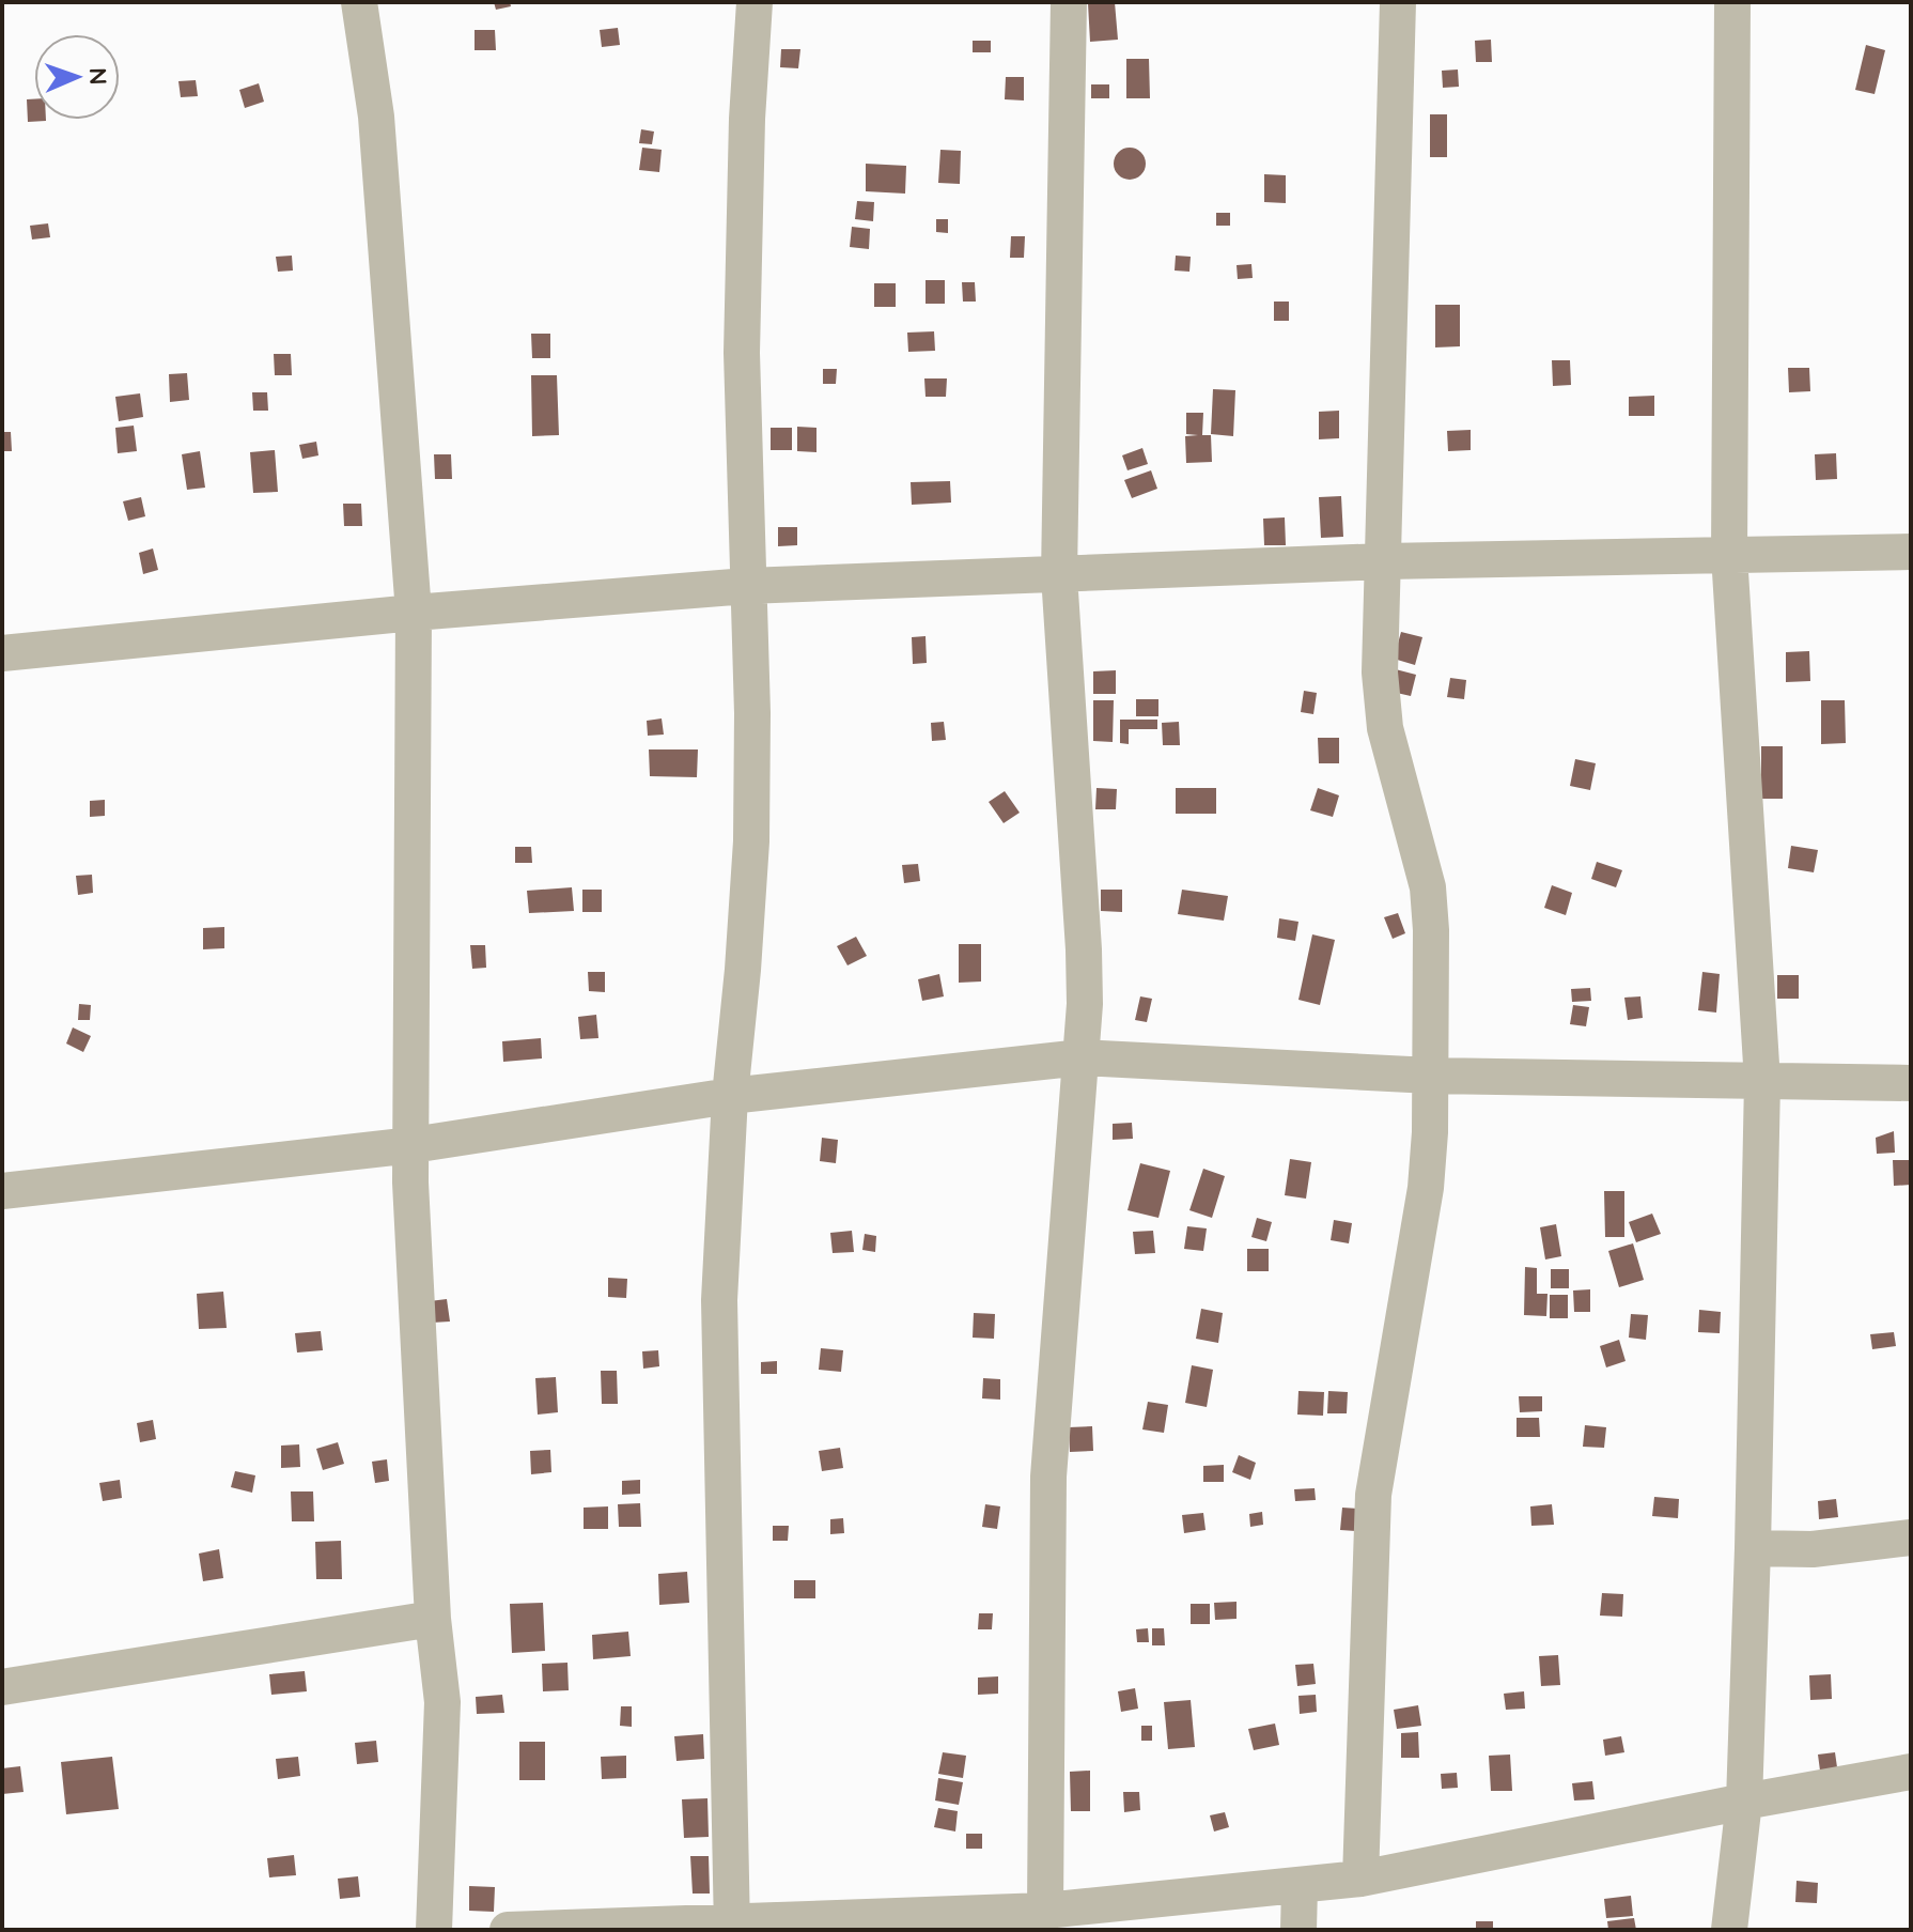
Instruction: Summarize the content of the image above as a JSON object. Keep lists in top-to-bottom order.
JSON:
{
  "north": "right"
}
